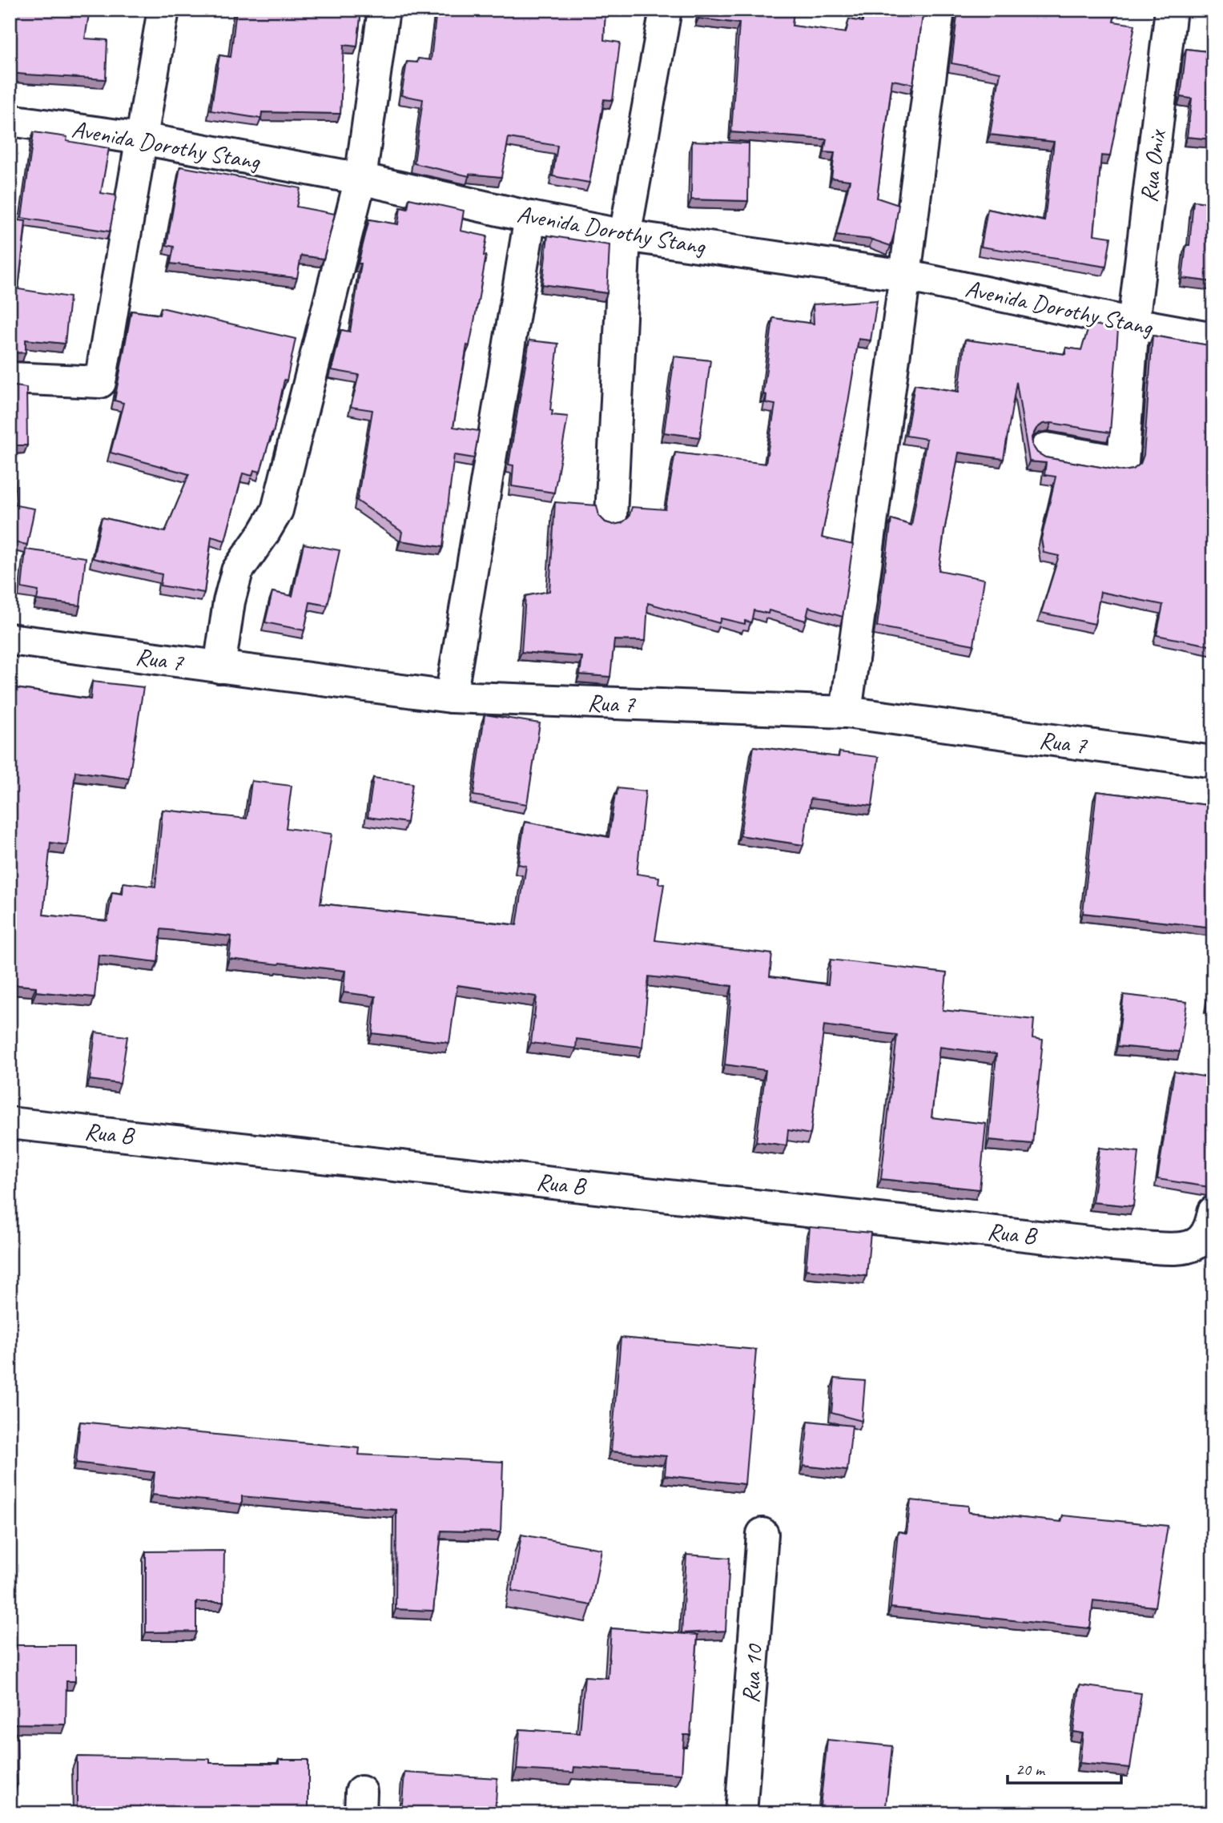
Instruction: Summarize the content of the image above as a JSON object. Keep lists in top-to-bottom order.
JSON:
{
  "streets": {
    "street": [
      "Avenida Dorothy Stang",
      "Rua Onix",
      "Rua 7",
      "Rua B",
      "Rua 10"
    ]
  },
  "crossings": [
    ["Avenida Dorothy Stang", "Rua Onix"]
  ],
  "scale_bar": "20 m"
}
